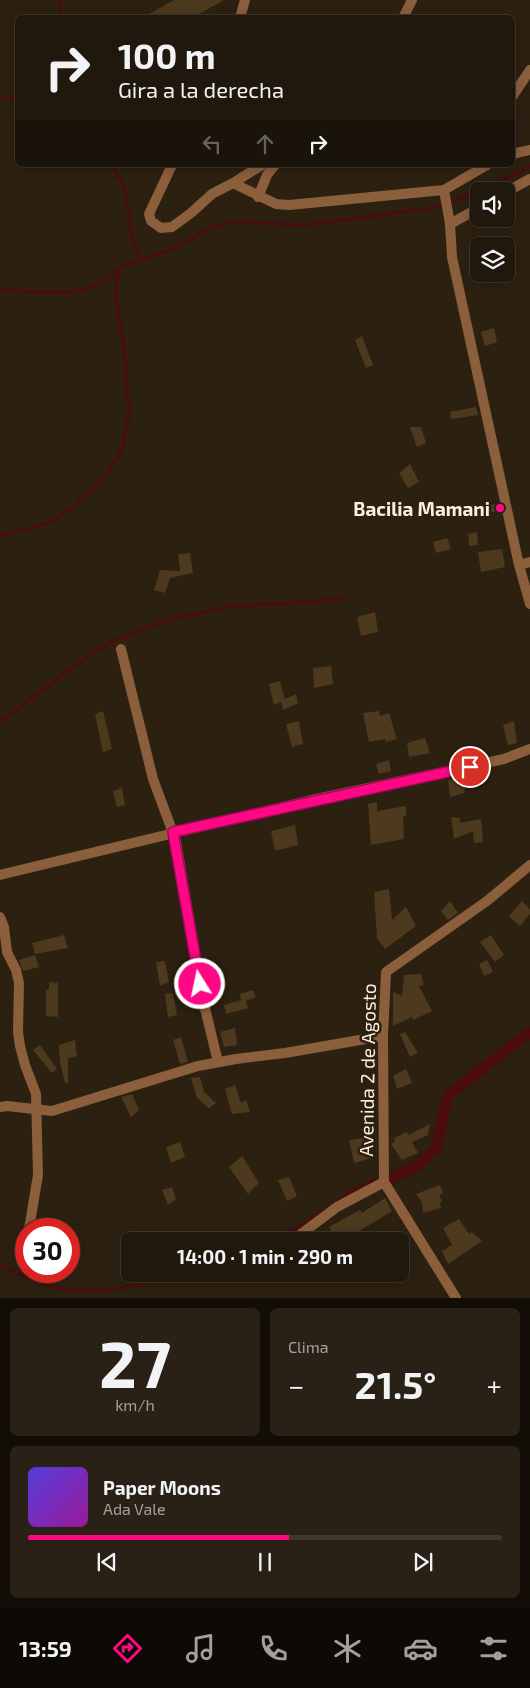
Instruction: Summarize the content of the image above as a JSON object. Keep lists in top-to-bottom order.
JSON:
{
  "streets": {
    "street": ["Avenida 2 de Agosto"]
  },
  "places": ["Bacilia Mamani"],
  "page": {
    "turn": ["100 m", "Gira a la derecha"],
    "limit": "30",
    "trip": "14:00 · 1 min · 290 m",
    "tile": [
      ["27", "km/h"],
      "Clima"
    ],
    "heat": ["−", "21.5°", "+"],
    "song": ["Paper Moons", "Ada Vale"],
    "tabs": "13:59"
  }
}
